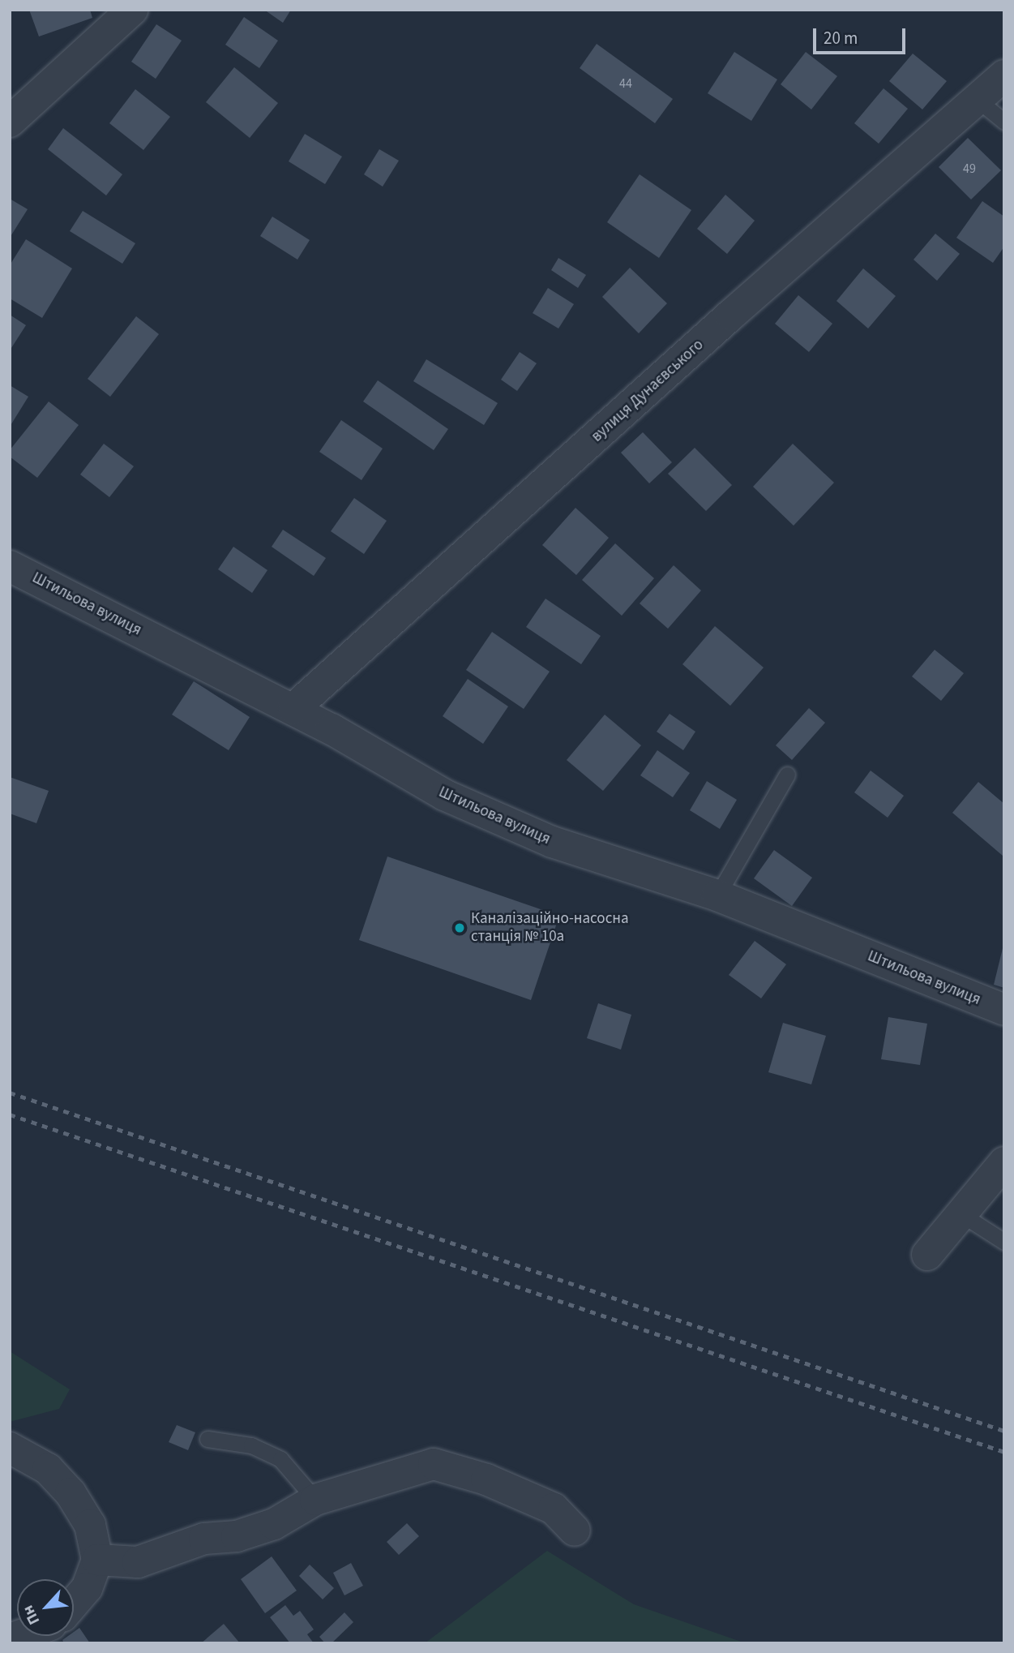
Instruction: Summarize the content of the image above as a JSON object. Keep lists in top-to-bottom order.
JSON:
{
  "streets": {
    "street": ["вулиця Дунаєвського", "Штильова вулиця"]
  },
  "crossings": [
    ["вулиця Дунаєвського", "Штильова вулиця"]
  ],
  "places": ["Каналізаційно-насосна станція № 10а"],
  "house_numbers": ["44", "49"],
  "scale_bar": "20 m",
  "north": "bottom left"
}
